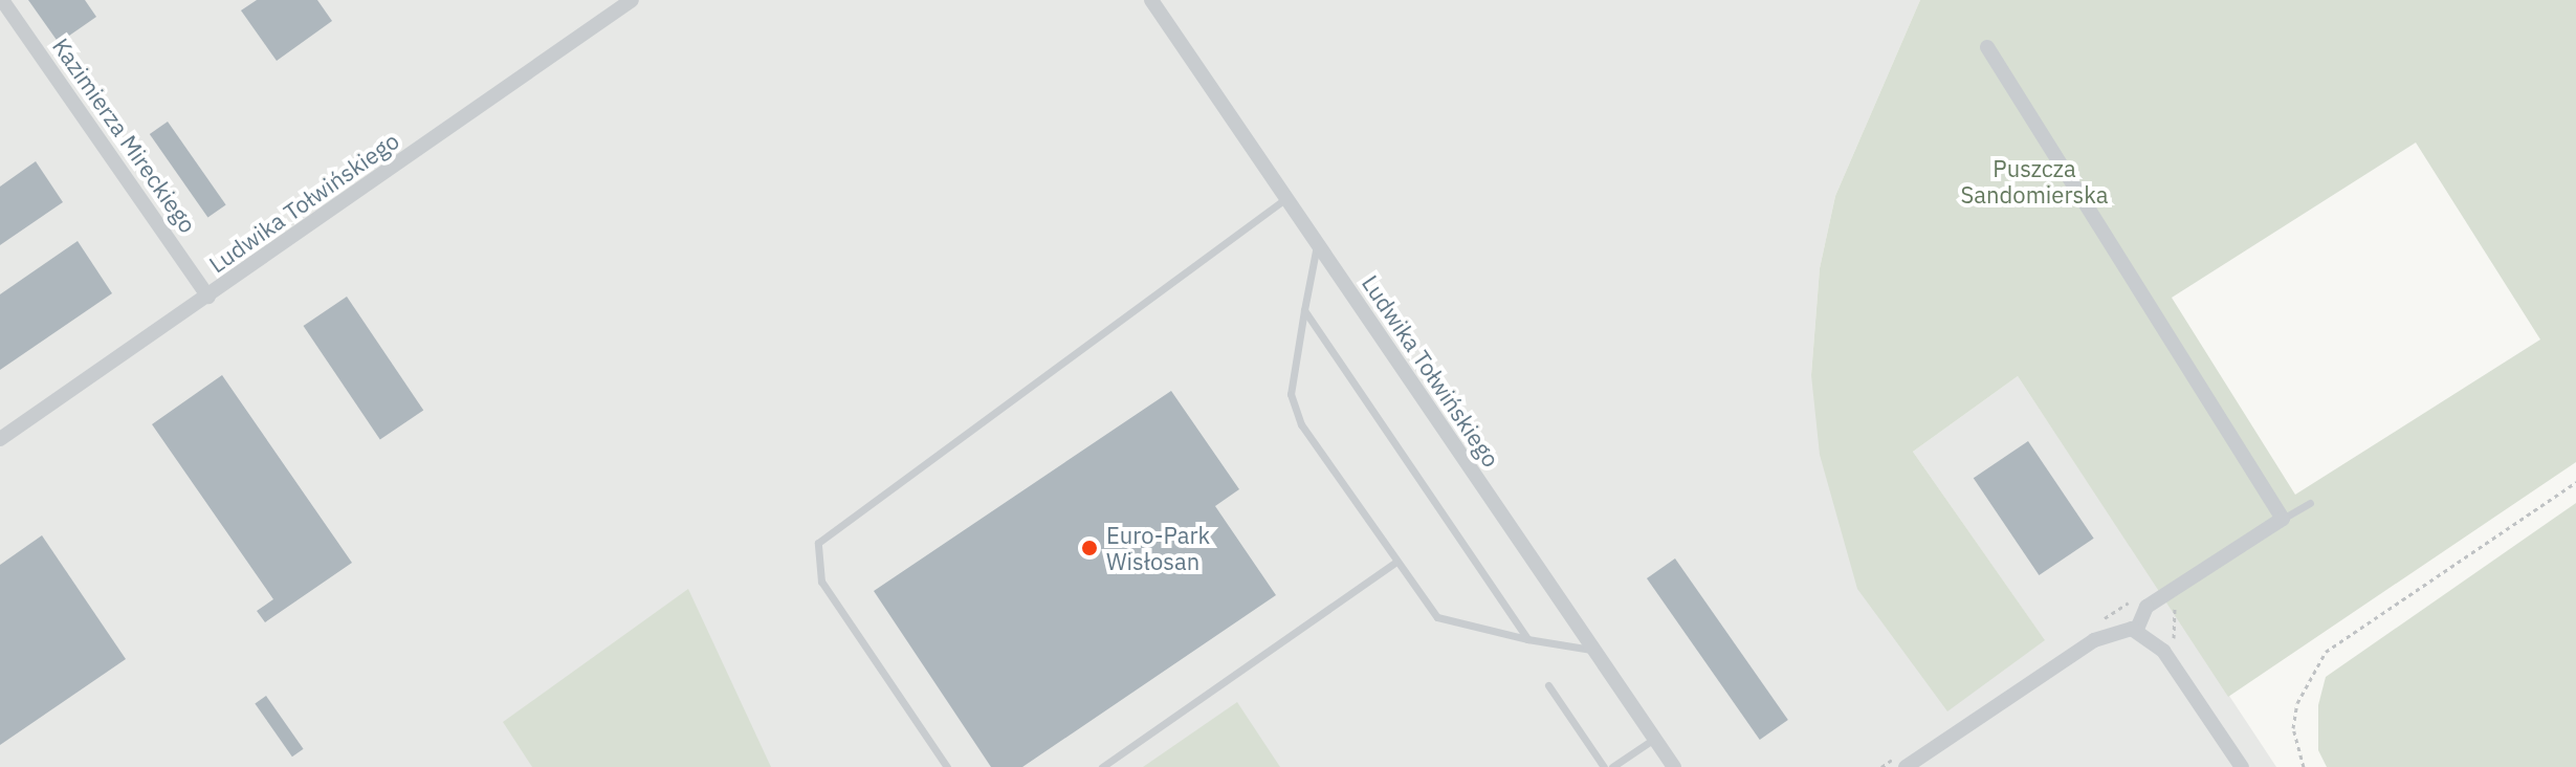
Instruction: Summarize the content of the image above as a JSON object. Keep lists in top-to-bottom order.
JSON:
{
  "streets": {
    "street": ["Kazimierza Mireckiego", "Ludwika Tołwińskiego"]
  },
  "crossings": [
    ["Kazimierza Mireckiego", "Ludwika Tołwińskiego"]
  ],
  "parks": ["Puszcza Sandomierska"],
  "places": ["Euro-Park Wisłosan"]
}
